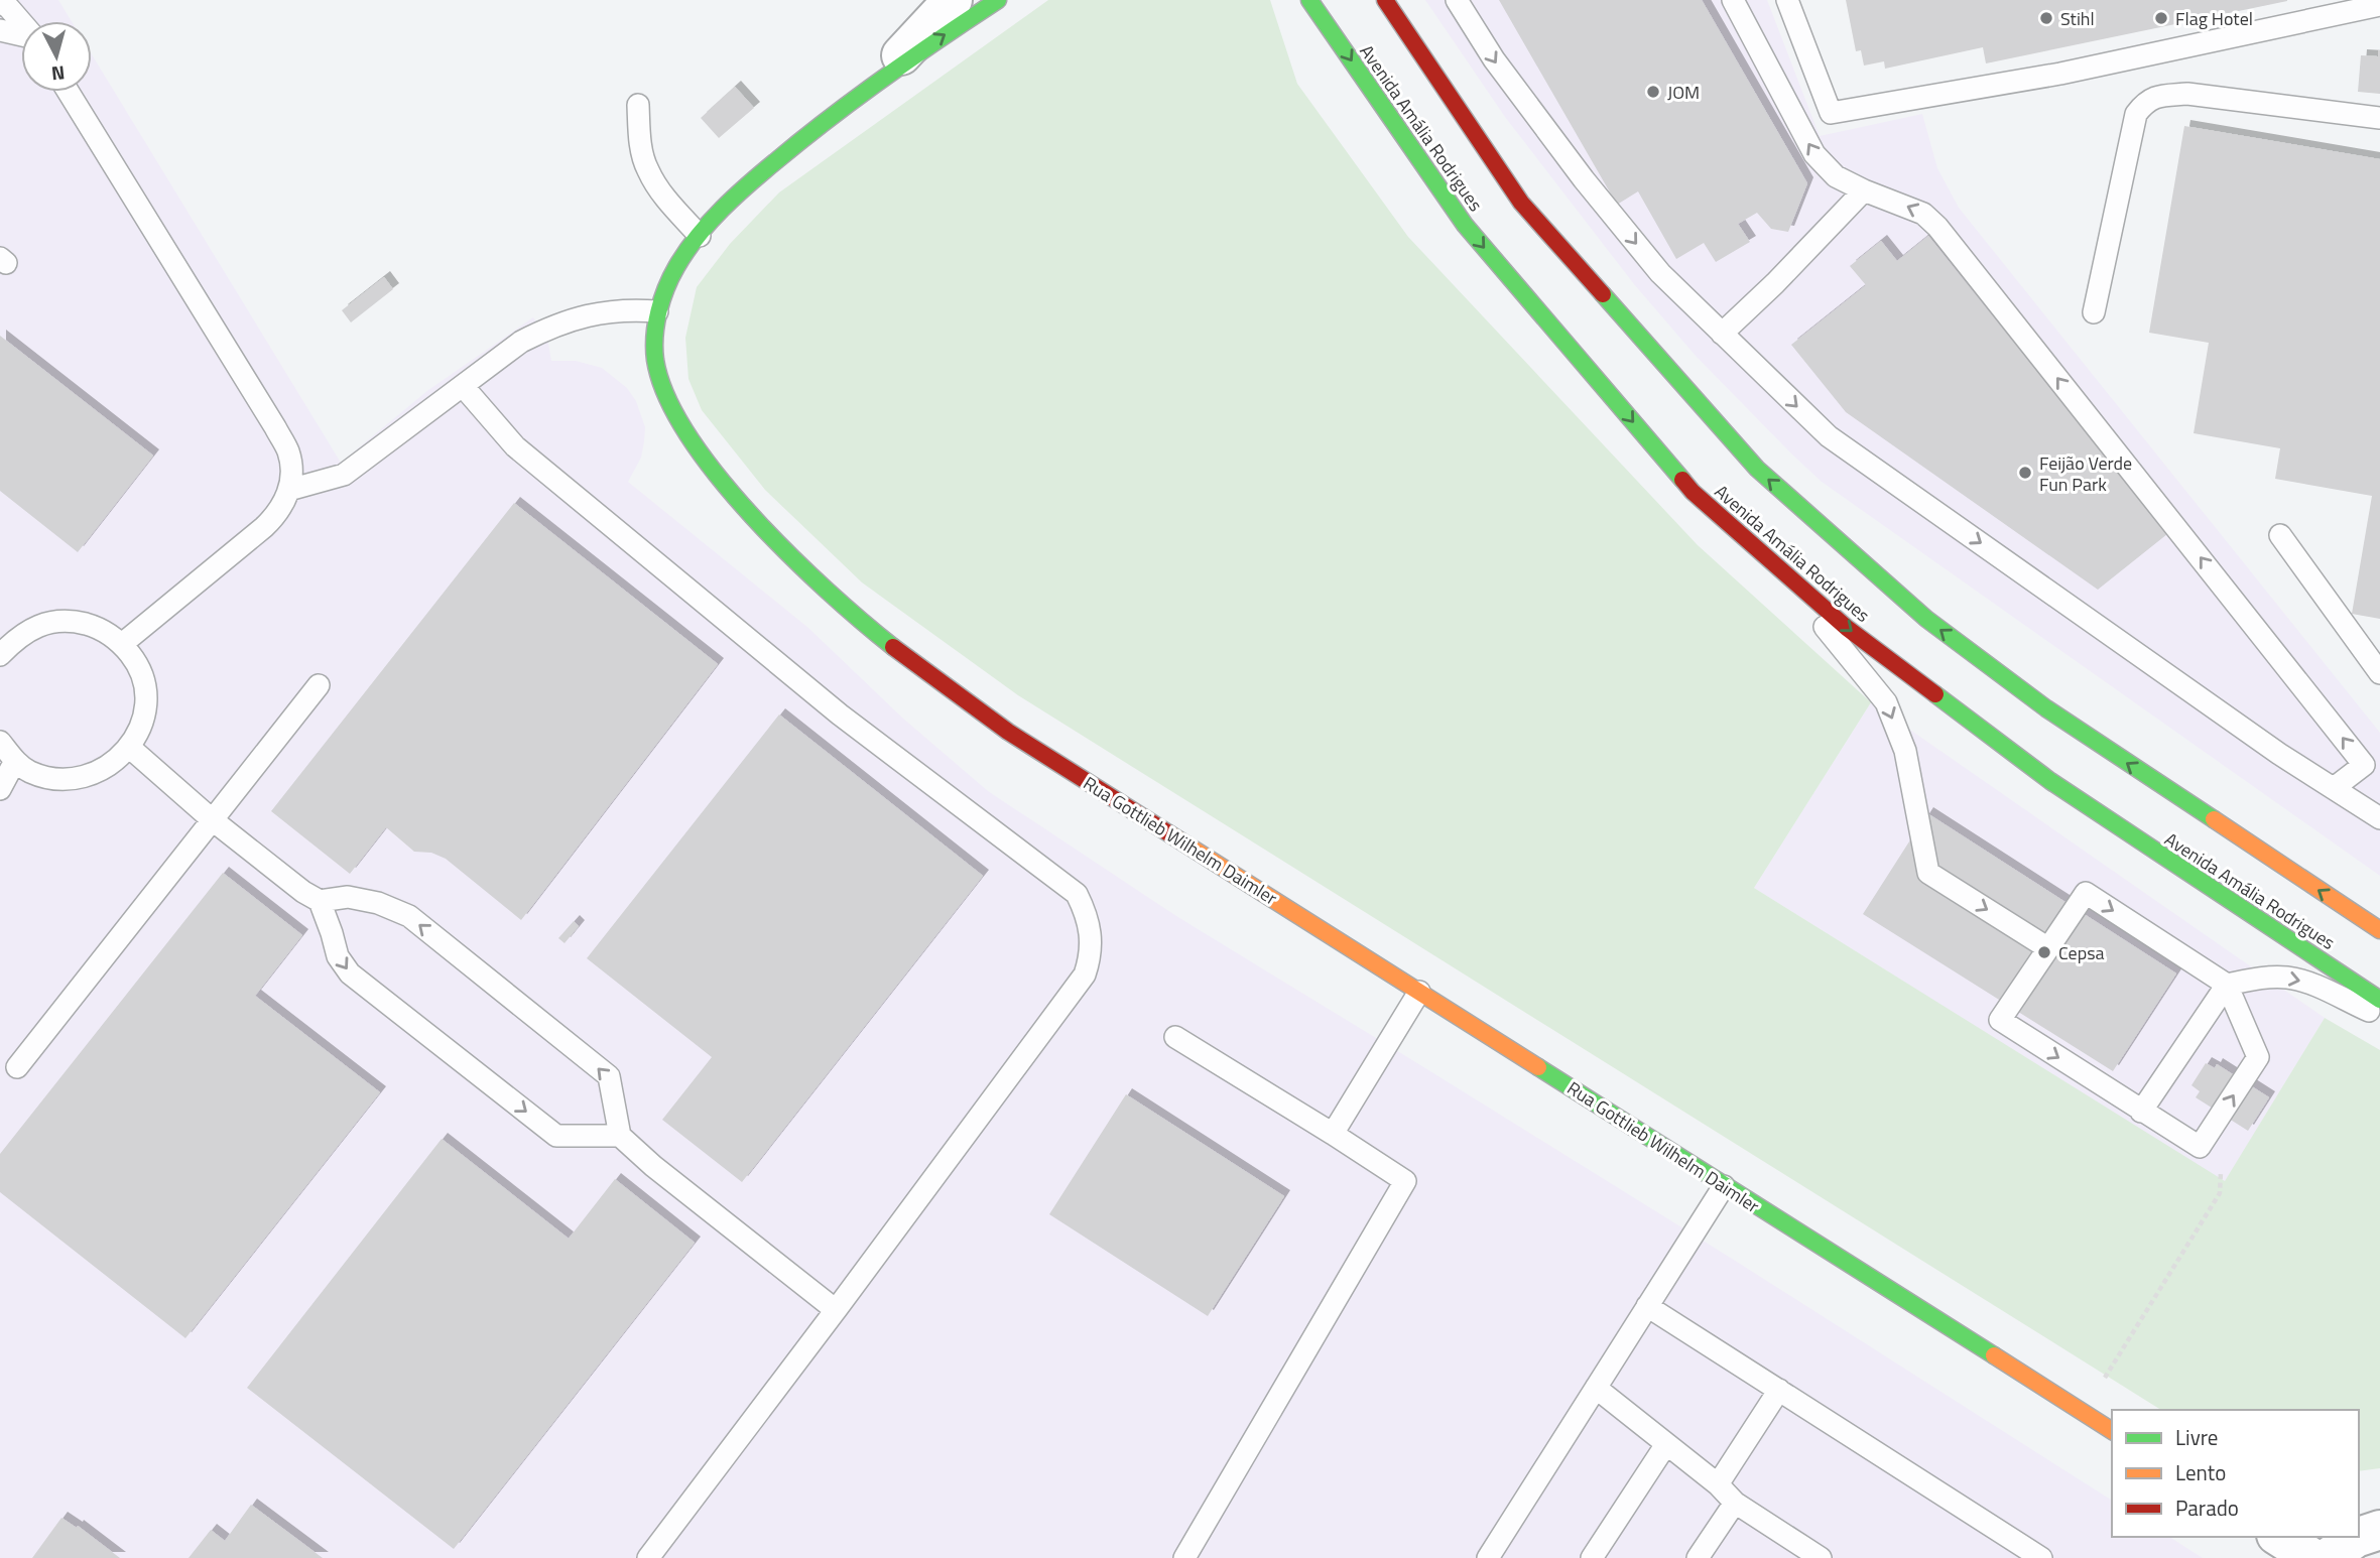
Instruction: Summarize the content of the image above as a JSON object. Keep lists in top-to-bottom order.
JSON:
{
  "streets": {
    "main road": ["Avenida Amália Rodrigues", "Rua Gottlieb Wilhelm Daimler"]
  },
  "places": [
    "Stihl",
    "Flag Hotel",
    "JOM",
    "Feijão Verde Fun Park",
    "Cepsa"
  ],
  "legend": ["Livre", "Lento", "Parado"],
  "north": "bottom"
}
